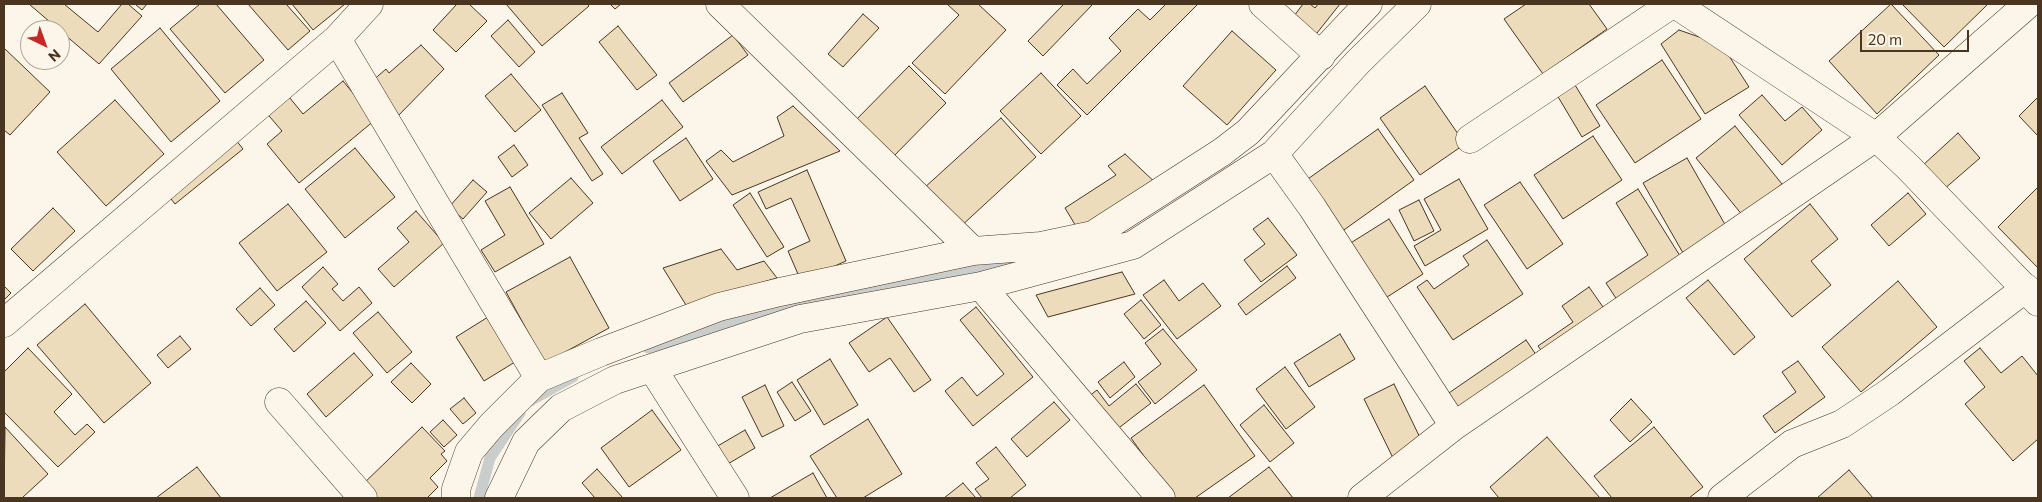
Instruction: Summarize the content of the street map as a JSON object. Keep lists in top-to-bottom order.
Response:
{
  "scale_bar": "20 m",
  "north": "bottom right"
}
